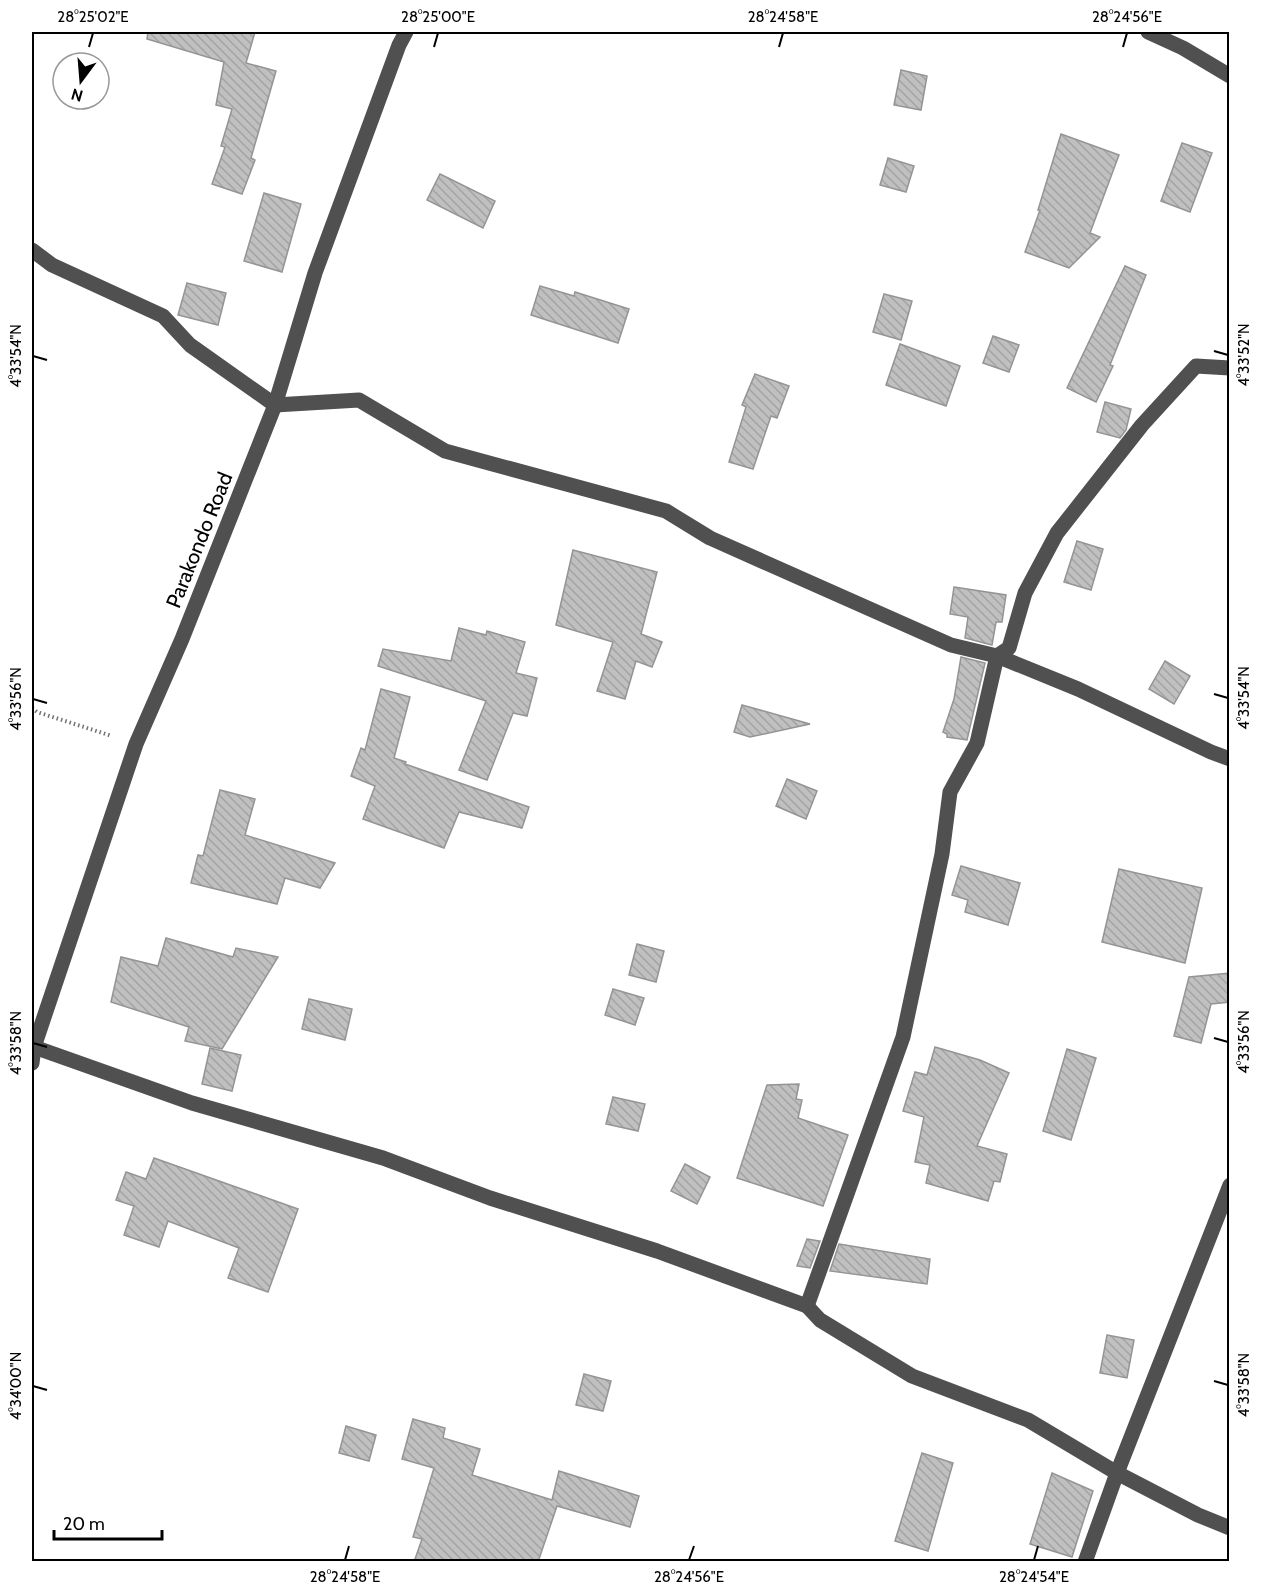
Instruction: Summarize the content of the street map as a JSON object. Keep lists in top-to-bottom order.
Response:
{
  "streets": {
    "street": ["Parakondo Road"]
  },
  "scale_bar": "20 m",
  "north": "bottom",
  "coordinates": [
    "28°25'02\"E",
    "28°25'00\"E",
    "28°24'58\"E",
    "28°24'56\"E",
    "4°33'52\"N",
    "4°33'54\"N",
    "4°33'56\"N",
    "4°33'58\"N",
    "4°34'00\"N",
    "28°24'54\"E"
  ]
}
